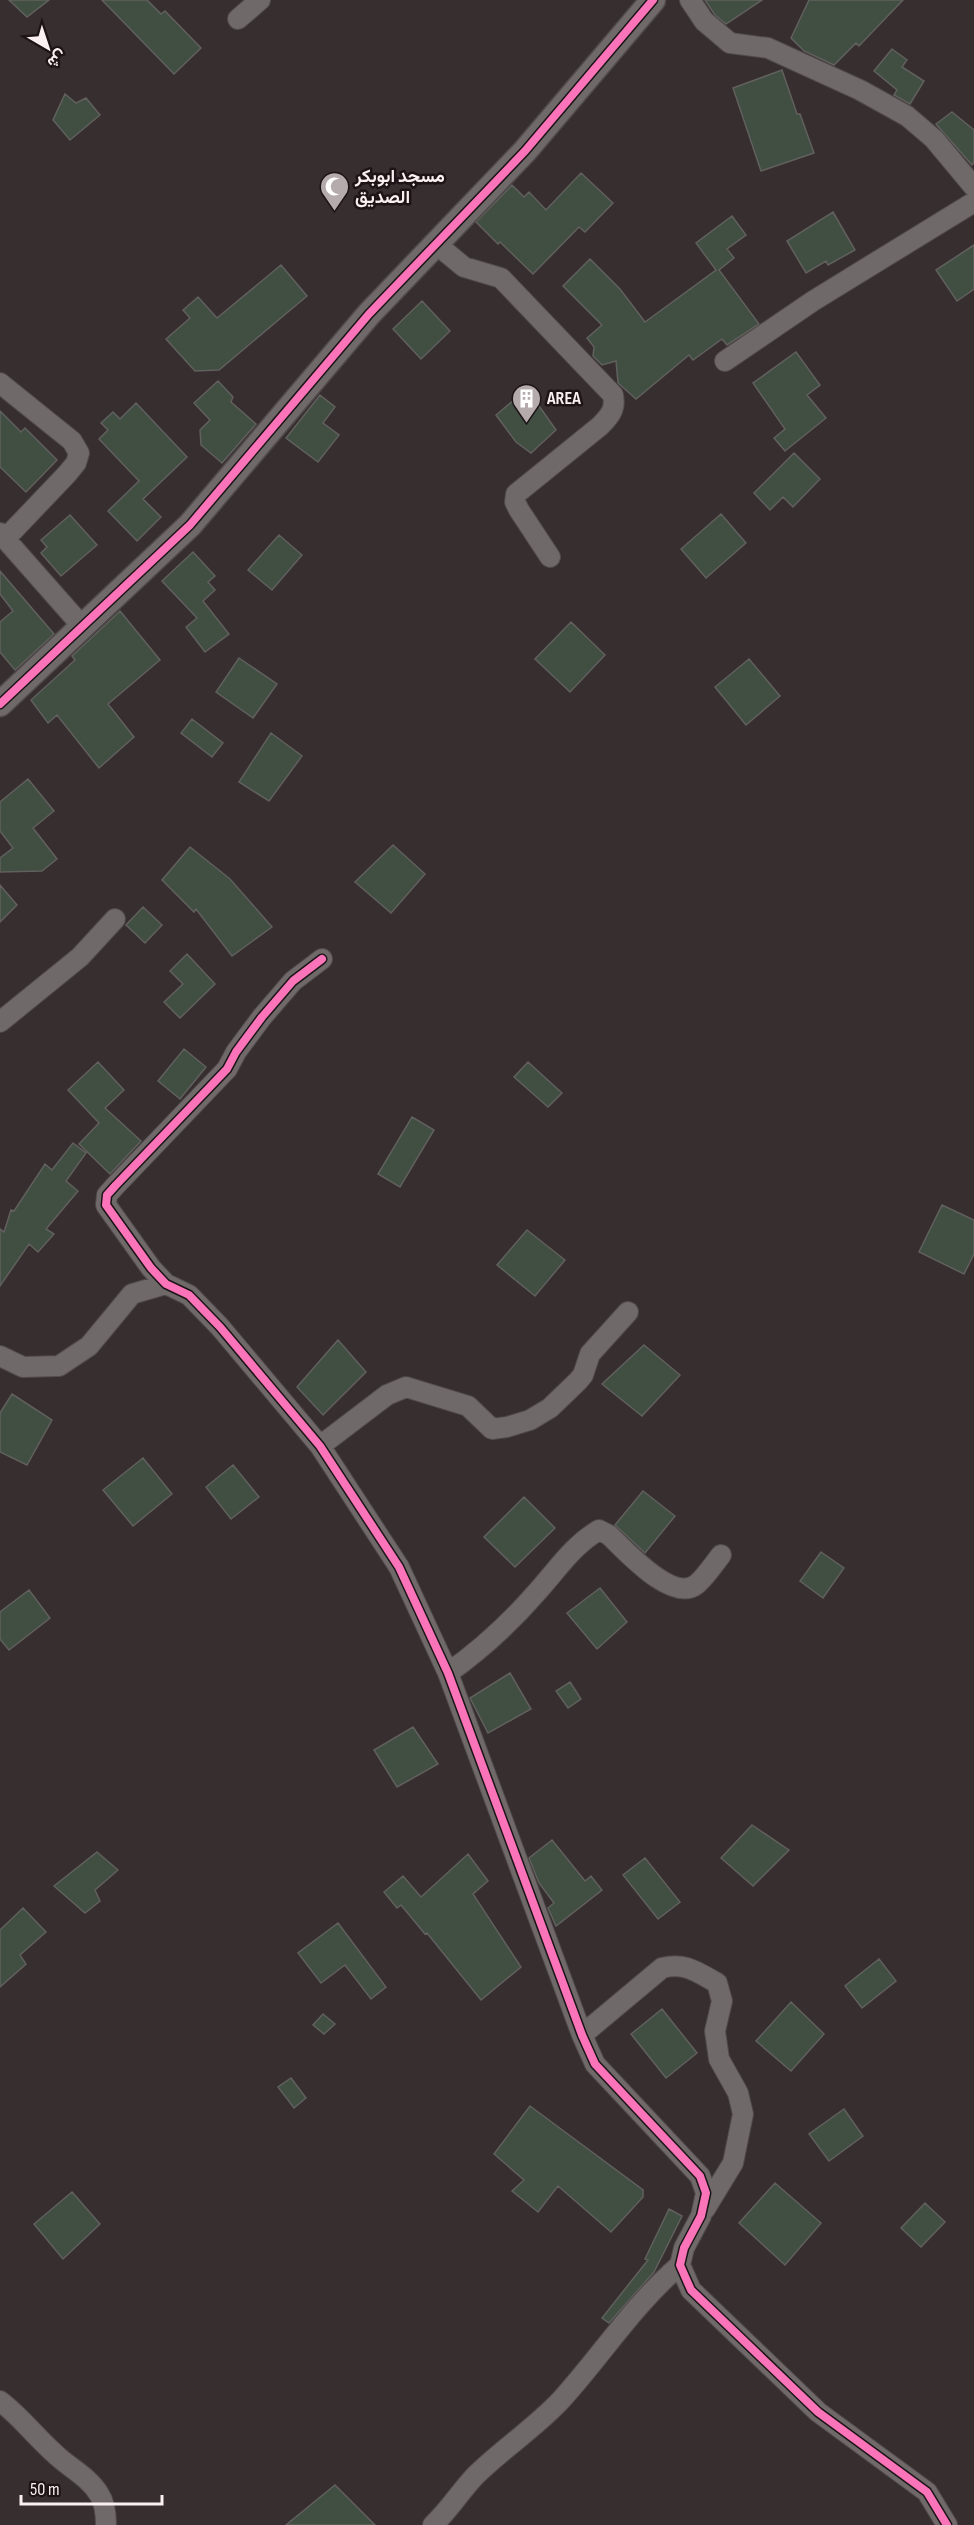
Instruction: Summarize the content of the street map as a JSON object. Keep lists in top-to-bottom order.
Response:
{
  "places": {
    "mosque": ["مسجد ابوبكر الصديق"],
    "building": ["AREA"]
  },
  "scale_bar": "50 m",
  "north": "bottom right"
}
